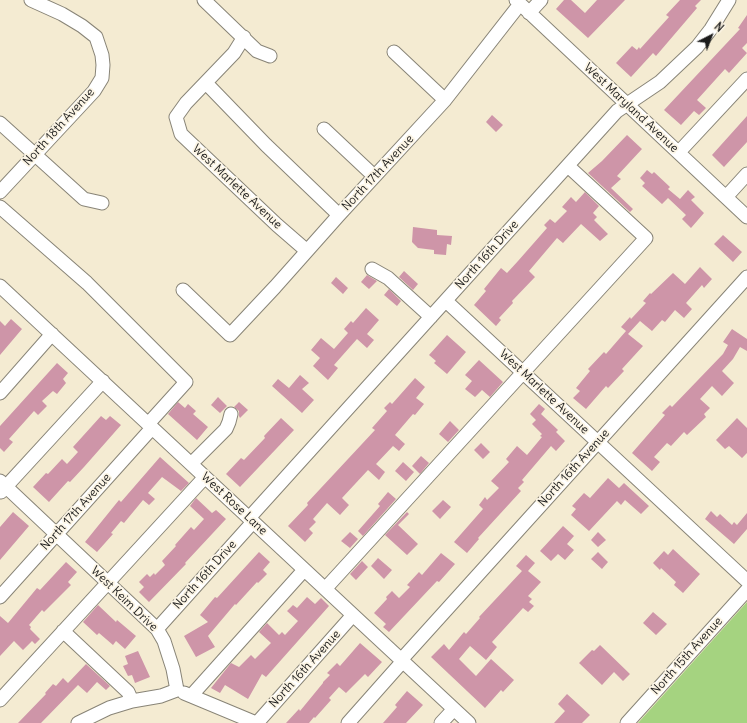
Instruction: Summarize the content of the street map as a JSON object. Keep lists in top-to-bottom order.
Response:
{
  "streets": {
    "street": [
      "West Maryland Avenue",
      "North 18th Avenue",
      "North 17th Avenue",
      "West Marlette Avenue",
      "North 16th Drive",
      "North 16th Avenue",
      "West Rose Lane",
      "West Keim Drive",
      "North 15th Avenue"
    ]
  },
  "crossings": [
    ["West Maryland Avenue", "North 17th Avenue"],
    ["West Maryland Avenue", "North 16th Drive"],
    ["North 17th Avenue", "West Marlette Avenue"],
    ["North 17th Avenue", "West Rose Lane"],
    ["North 17th Avenue", "West Keim Drive"],
    ["West Marlette Avenue", "North 16th Drive"],
    ["West Marlette Avenue", "North 16th Avenue"],
    ["North 16th Drive", "West Rose Lane"],
    ["North 16th Drive", "West Keim Drive"],
    ["North 16th Avenue", "West Rose Lane"]
  ],
  "north": "top right"
}
